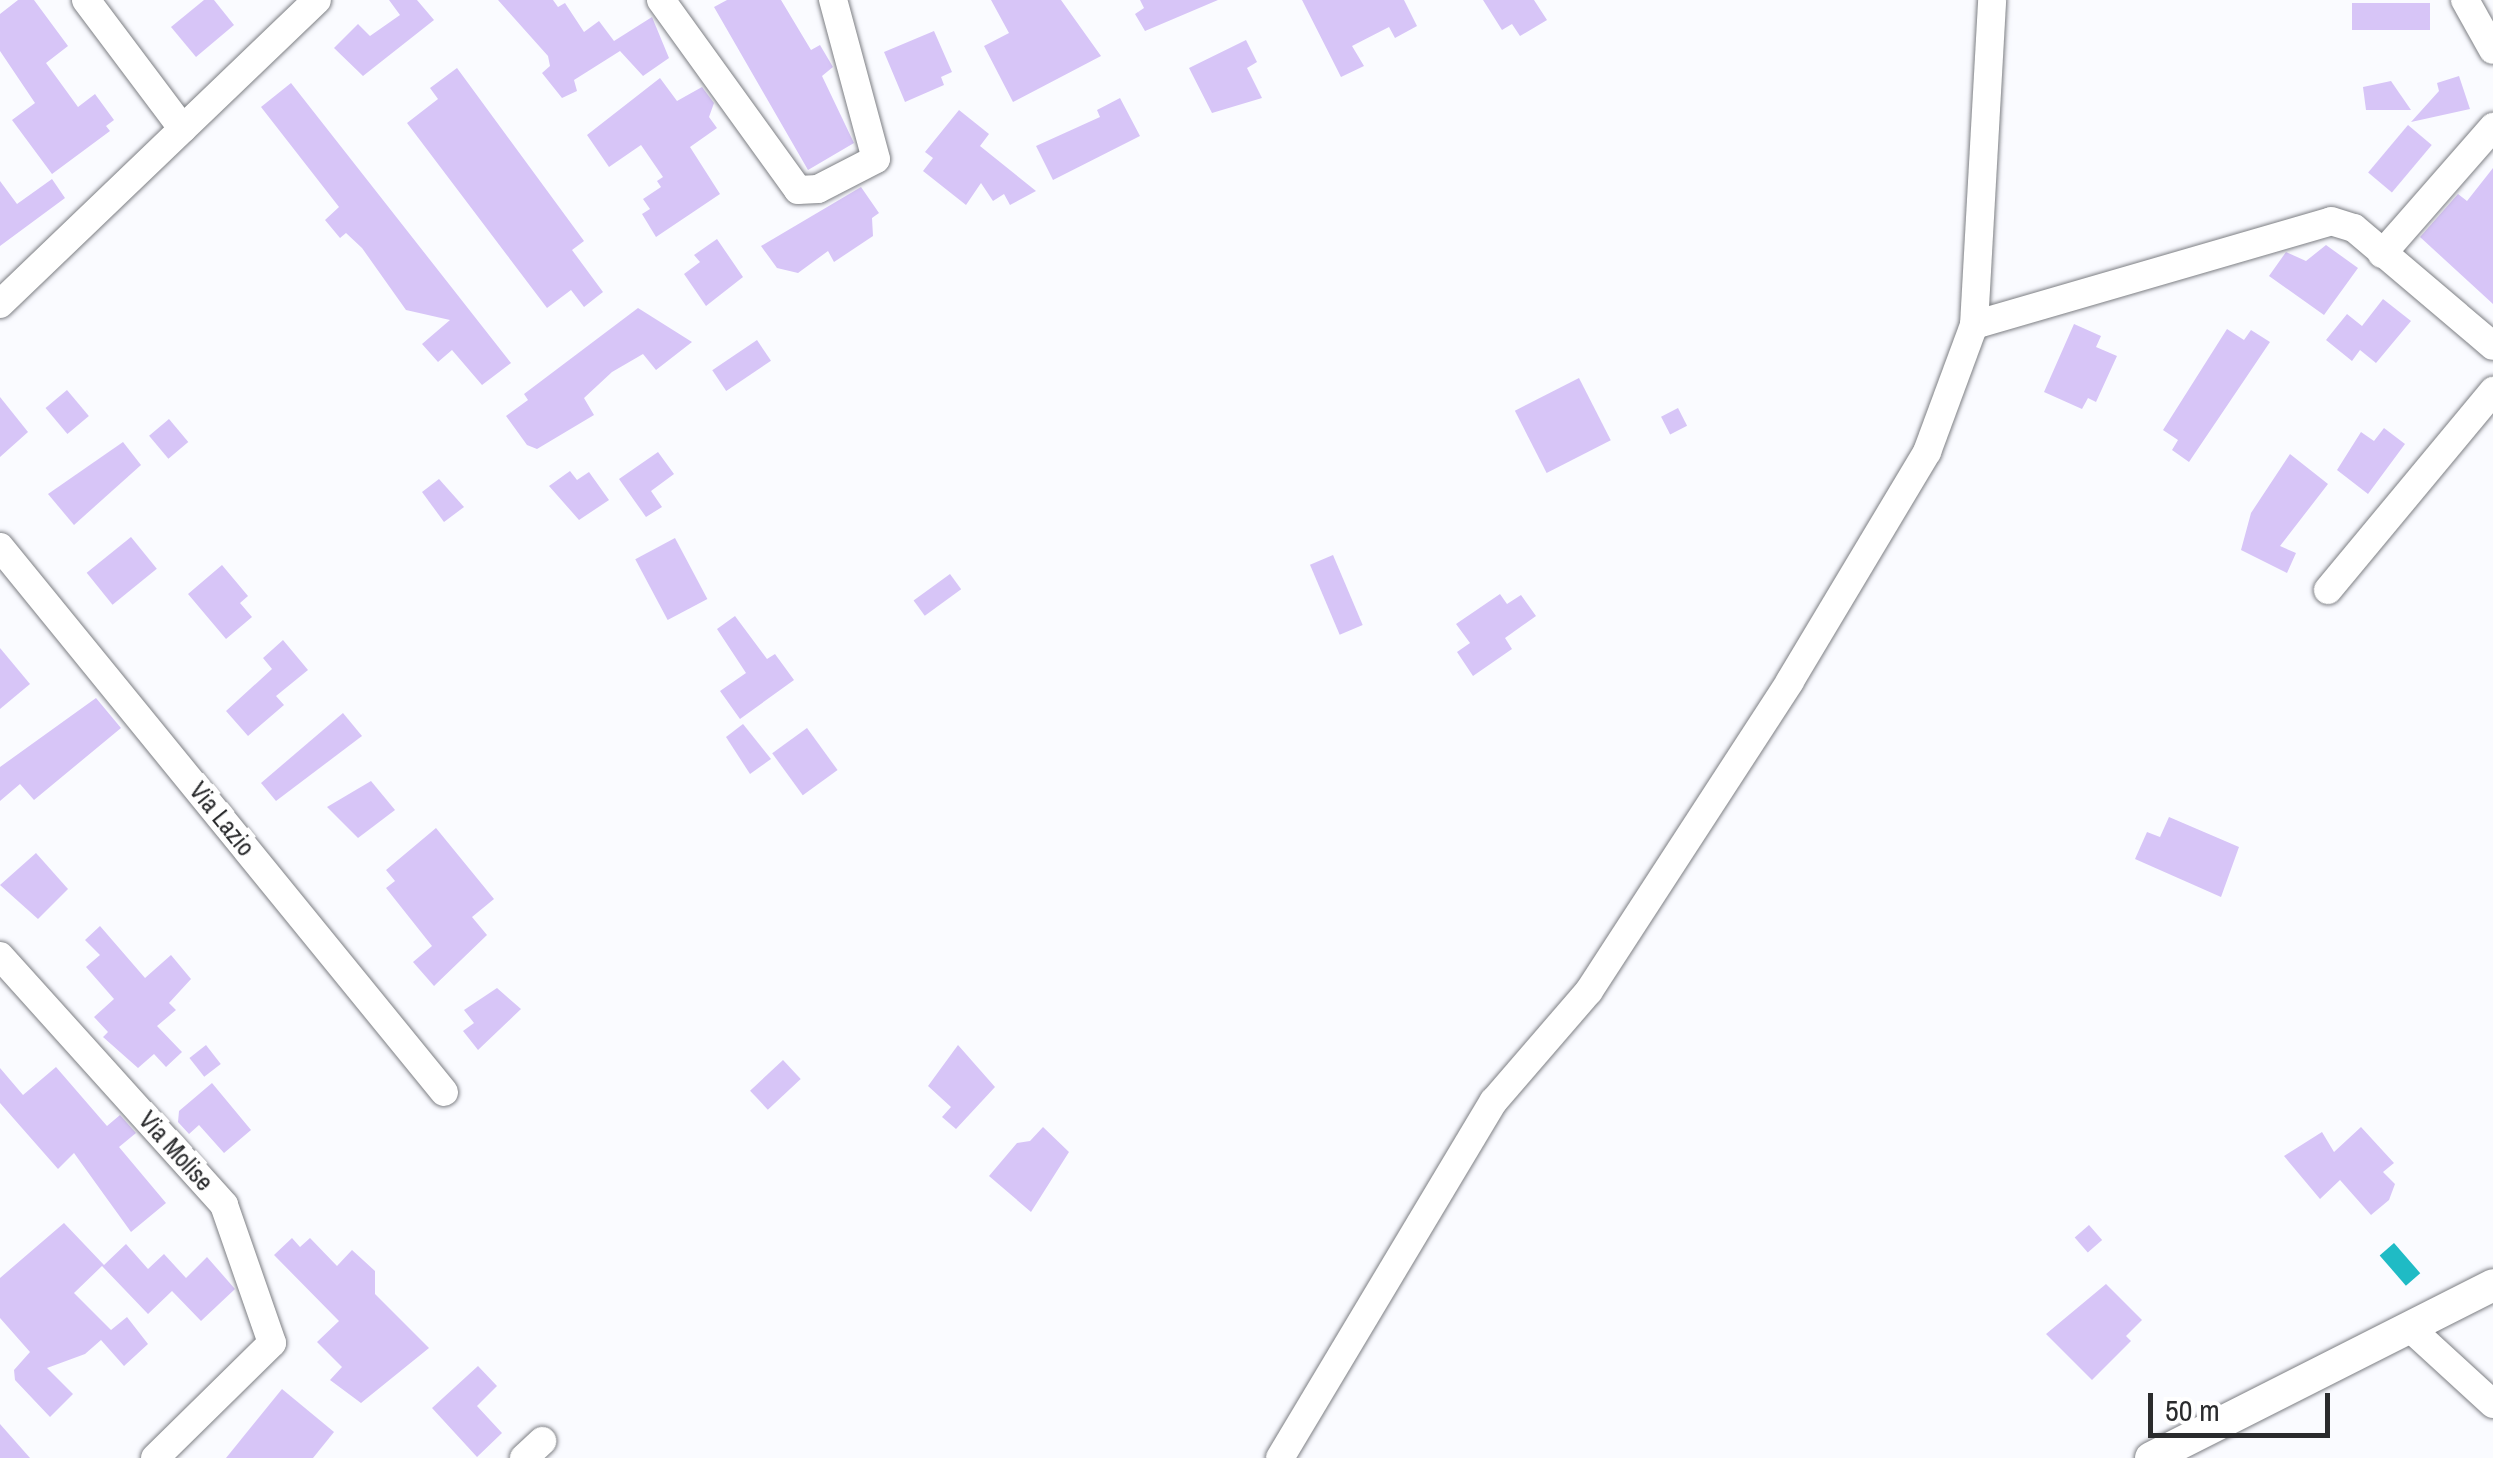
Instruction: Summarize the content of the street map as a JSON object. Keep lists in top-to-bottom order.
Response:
{
  "streets": {
    "street": ["Via Lazio", "Via Molise"]
  },
  "scale_bar": "50 m"
}
